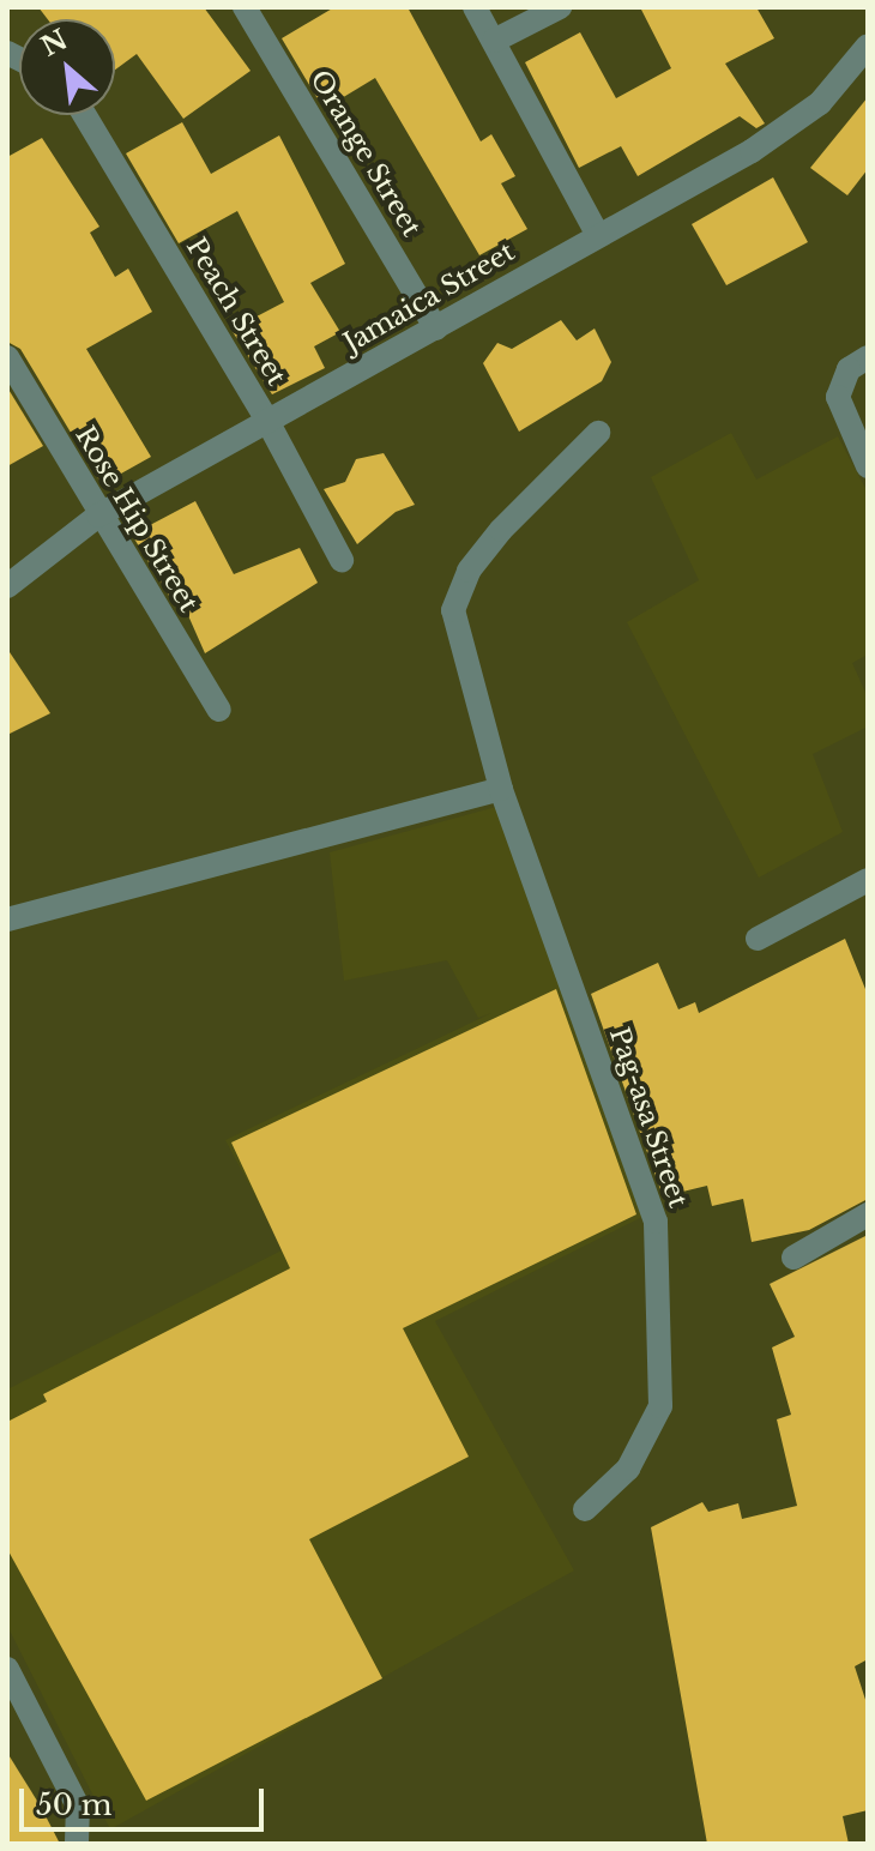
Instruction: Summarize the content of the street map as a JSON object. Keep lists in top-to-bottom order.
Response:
{
  "streets": {
    "street": [
      "Orange Street",
      "Jamaica Street",
      "Peach Street",
      "Rose Hip Street",
      "Pag-asa Street"
    ]
  },
  "crossings": [
    ["Orange Street", "Jamaica Street"],
    ["Jamaica Street", "Peach Street"],
    ["Jamaica Street", "Rose Hip Street"]
  ],
  "scale_bar": "50 m",
  "north": "top left"
}
